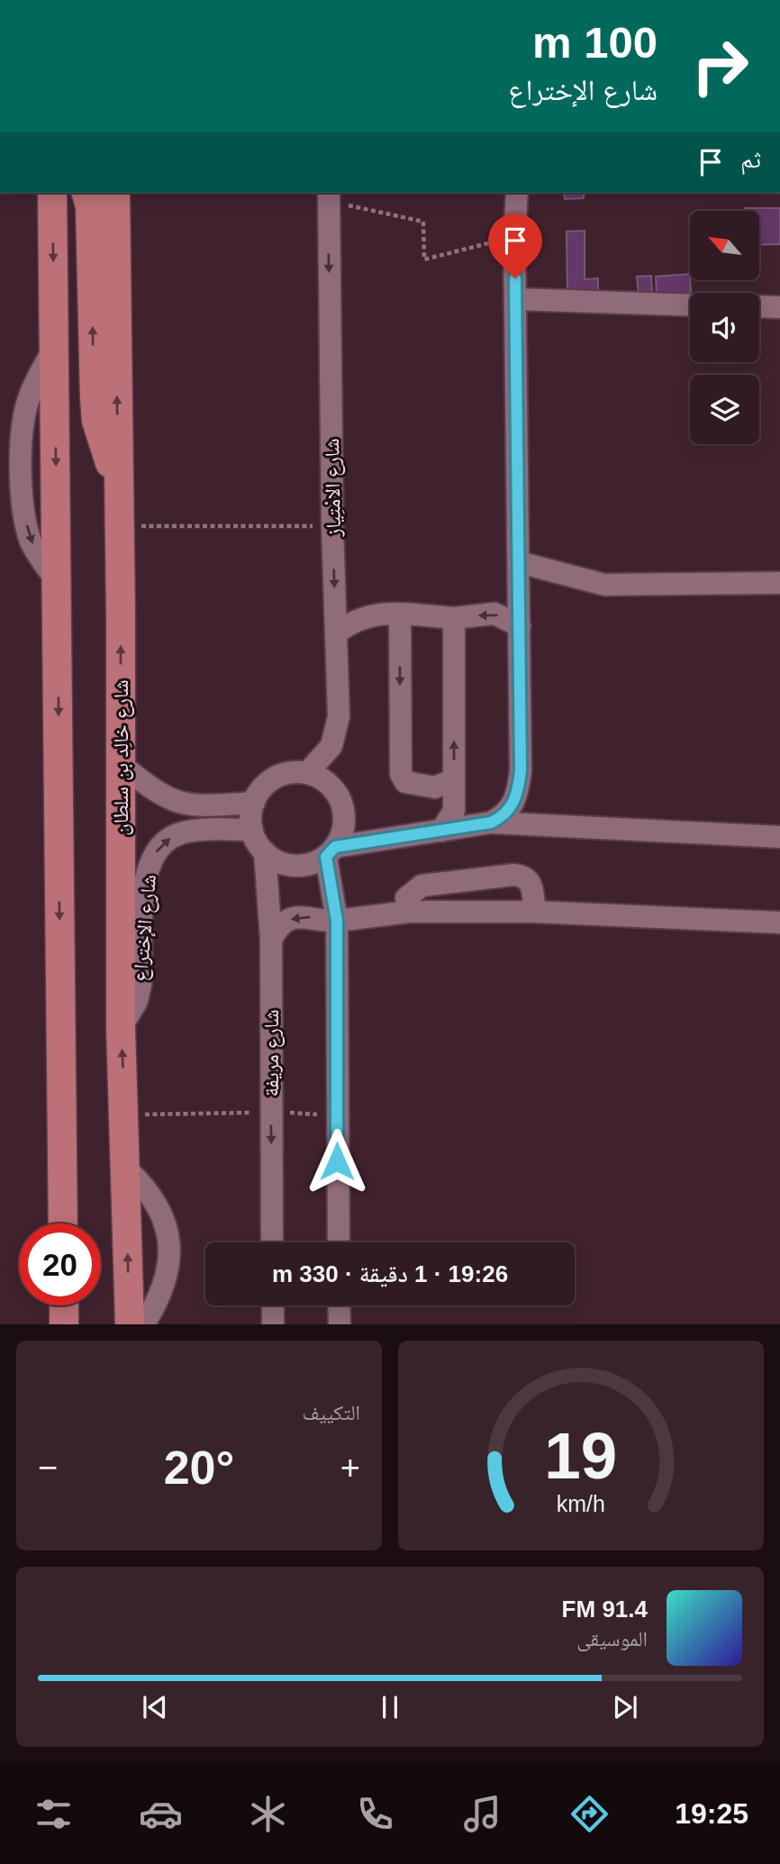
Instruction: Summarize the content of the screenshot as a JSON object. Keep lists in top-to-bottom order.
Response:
{
  "streets": {
    "main road": ["شارع خالِد بن سلطان"],
    "lane": ["شارع الامْتِياز", "شارع الإختراع", "شارع مريفة"]
  },
  "crossings": [
    ["شارع الامْتِياز", "شارع الإختراع"],
    ["شارع الامْتِياز", "شارع مريفة"],
    ["شارع خالِد بن سلطان", "شارع الإختراع"],
    ["شارع الإختراع", "شارع مريفة"]
  ],
  "one_way": ["شارع الإختراع"],
  "north": "top left",
  "page": {
    "turn": ["100 m", "شارع الإختراع"],
    "then": "ثم",
    "limit": "20",
    "trip": "19:26 · 1 دقيقة · 330 m",
    "tile": "التكييف",
    "heat": ["−", "20°", "+"],
    "song": ["91.4 FM", "الموسيقى"],
    "tabs": "19:25",
    "gauge": ["19", "km/h"]
  }
}
